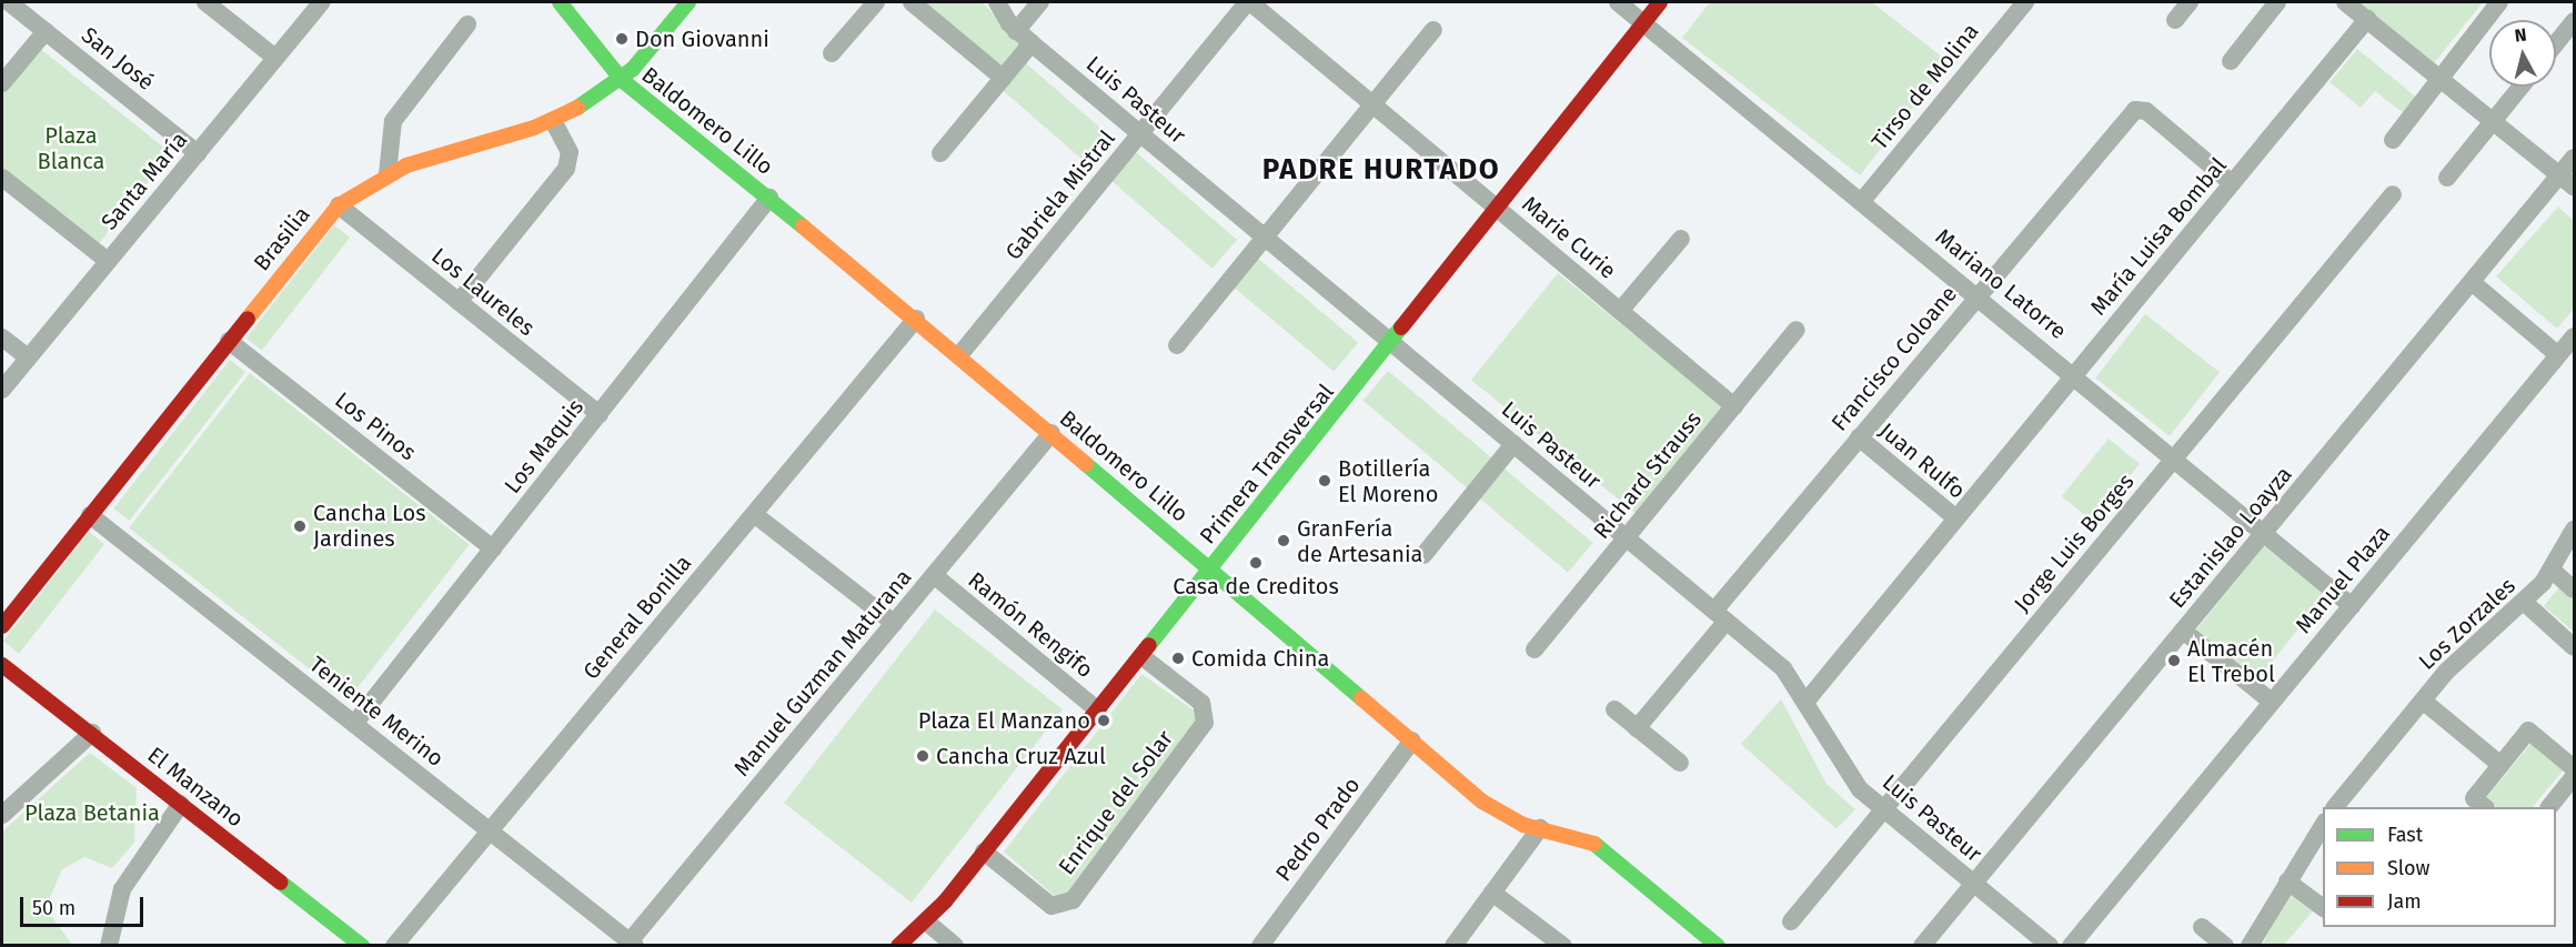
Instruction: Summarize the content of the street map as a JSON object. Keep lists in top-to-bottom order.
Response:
{
  "streets": {
    "street": [
      "San José",
      "Tirso de Molina",
      "Luis Pasteur",
      "Baldomero Lillo",
      "Santa María",
      "Gabriela Mistral",
      "María Luisa Bombal",
      "Marie Curie",
      "Brasilia",
      "Mariano Latorre",
      "Los Laureles",
      "Francisco Coloane",
      "Los Pinos",
      "Los Maquis",
      "Juan Rulfo",
      "Primera Transversal",
      "Richard Strauss",
      "Estanislao Loayza",
      "Jorge Luis Borges",
      "Manuel Plaza",
      "General Bonilla",
      "Los Zorzales",
      "Ramón Rengifo",
      "Manuel Guzman Maturana",
      "Teniente Merino",
      "El Manzano",
      "Enrique del Solar",
      "Pedro Prado"
    ]
  },
  "crossings": [
    ["San José", "Santa María"],
    ["Tirso de Molina", "Mariano Latorre"],
    ["Luis Pasteur", "Gabriela Mistral"],
    ["Luis Pasteur", "María Luisa Bombal"],
    ["Luis Pasteur", "Francisco Coloane"],
    ["Luis Pasteur", "Primera Transversal"],
    ["Luis Pasteur", "Richard Strauss"],
    ["Luis Pasteur", "Estanislao Loayza"],
    ["Luis Pasteur", "Jorge Luis Borges"],
    ["Baldomero Lillo", "Gabriela Mistral"],
    ["Baldomero Lillo", "Brasilia"],
    ["Baldomero Lillo", "Los Maquis"],
    ["Baldomero Lillo", "Primera Transversal"],
    ["Baldomero Lillo", "General Bonilla"],
    ["Baldomero Lillo", "Manuel Guzman Maturana"],
    ["Baldomero Lillo", "Pedro Prado"],
    ["Gabriela Mistral", "Marie Curie"],
    ["María Luisa Bombal", "Mariano Latorre"],
    ["María Luisa Bombal", "Francisco Coloane"],
    ["María Luisa Bombal", "Juan Rulfo"],
    ["Marie Curie", "Primera Transversal"],
    ["Marie Curie", "Richard Strauss"],
    ["Brasilia", "Los Laureles"],
    ["Brasilia", "Los Pinos"],
    ["Brasilia", "Teniente Merino"],
    ["Mariano Latorre", "Francisco Coloane"],
    ["Mariano Latorre", "Primera Transversal"],
    ["Mariano Latorre", "Estanislao Loayza"],
    ["Mariano Latorre", "Jorge Luis Borges"],
    ["Mariano Latorre", "Manuel Plaza"],
    ["Los Laureles", "Los Maquis"],
    ["Francisco Coloane", "Juan Rulfo"],
    ["Los Pinos", "Los Maquis"],
    ["Los Maquis", "Teniente Merino"],
    ["Primera Transversal", "Ramón Rengifo"],
    ["Primera Transversal", "Enrique del Solar"],
    ["General Bonilla", "Teniente Merino"],
    ["Ramón Rengifo", "Manuel Guzman Maturana"],
    ["Manuel Guzman Maturana", "Teniente Merino"]
  ],
  "districts": ["PADRE HURTADO"],
  "parks": ["Plaza Blanca", "Plaza Betania"],
  "places": [
    "Don Giovanni",
    "Botillería El Moreno",
    "Cancha Los Jardines",
    "GranFería de Artesania",
    "Casa de Creditos",
    "Comida China",
    "Almacén El Trebol",
    "Plaza El Manzano",
    "Cancha Cruz Azul"
  ],
  "legend": ["Fast", "Slow", "Jam"],
  "scale_bar": "50 m",
  "north": "top"
}
